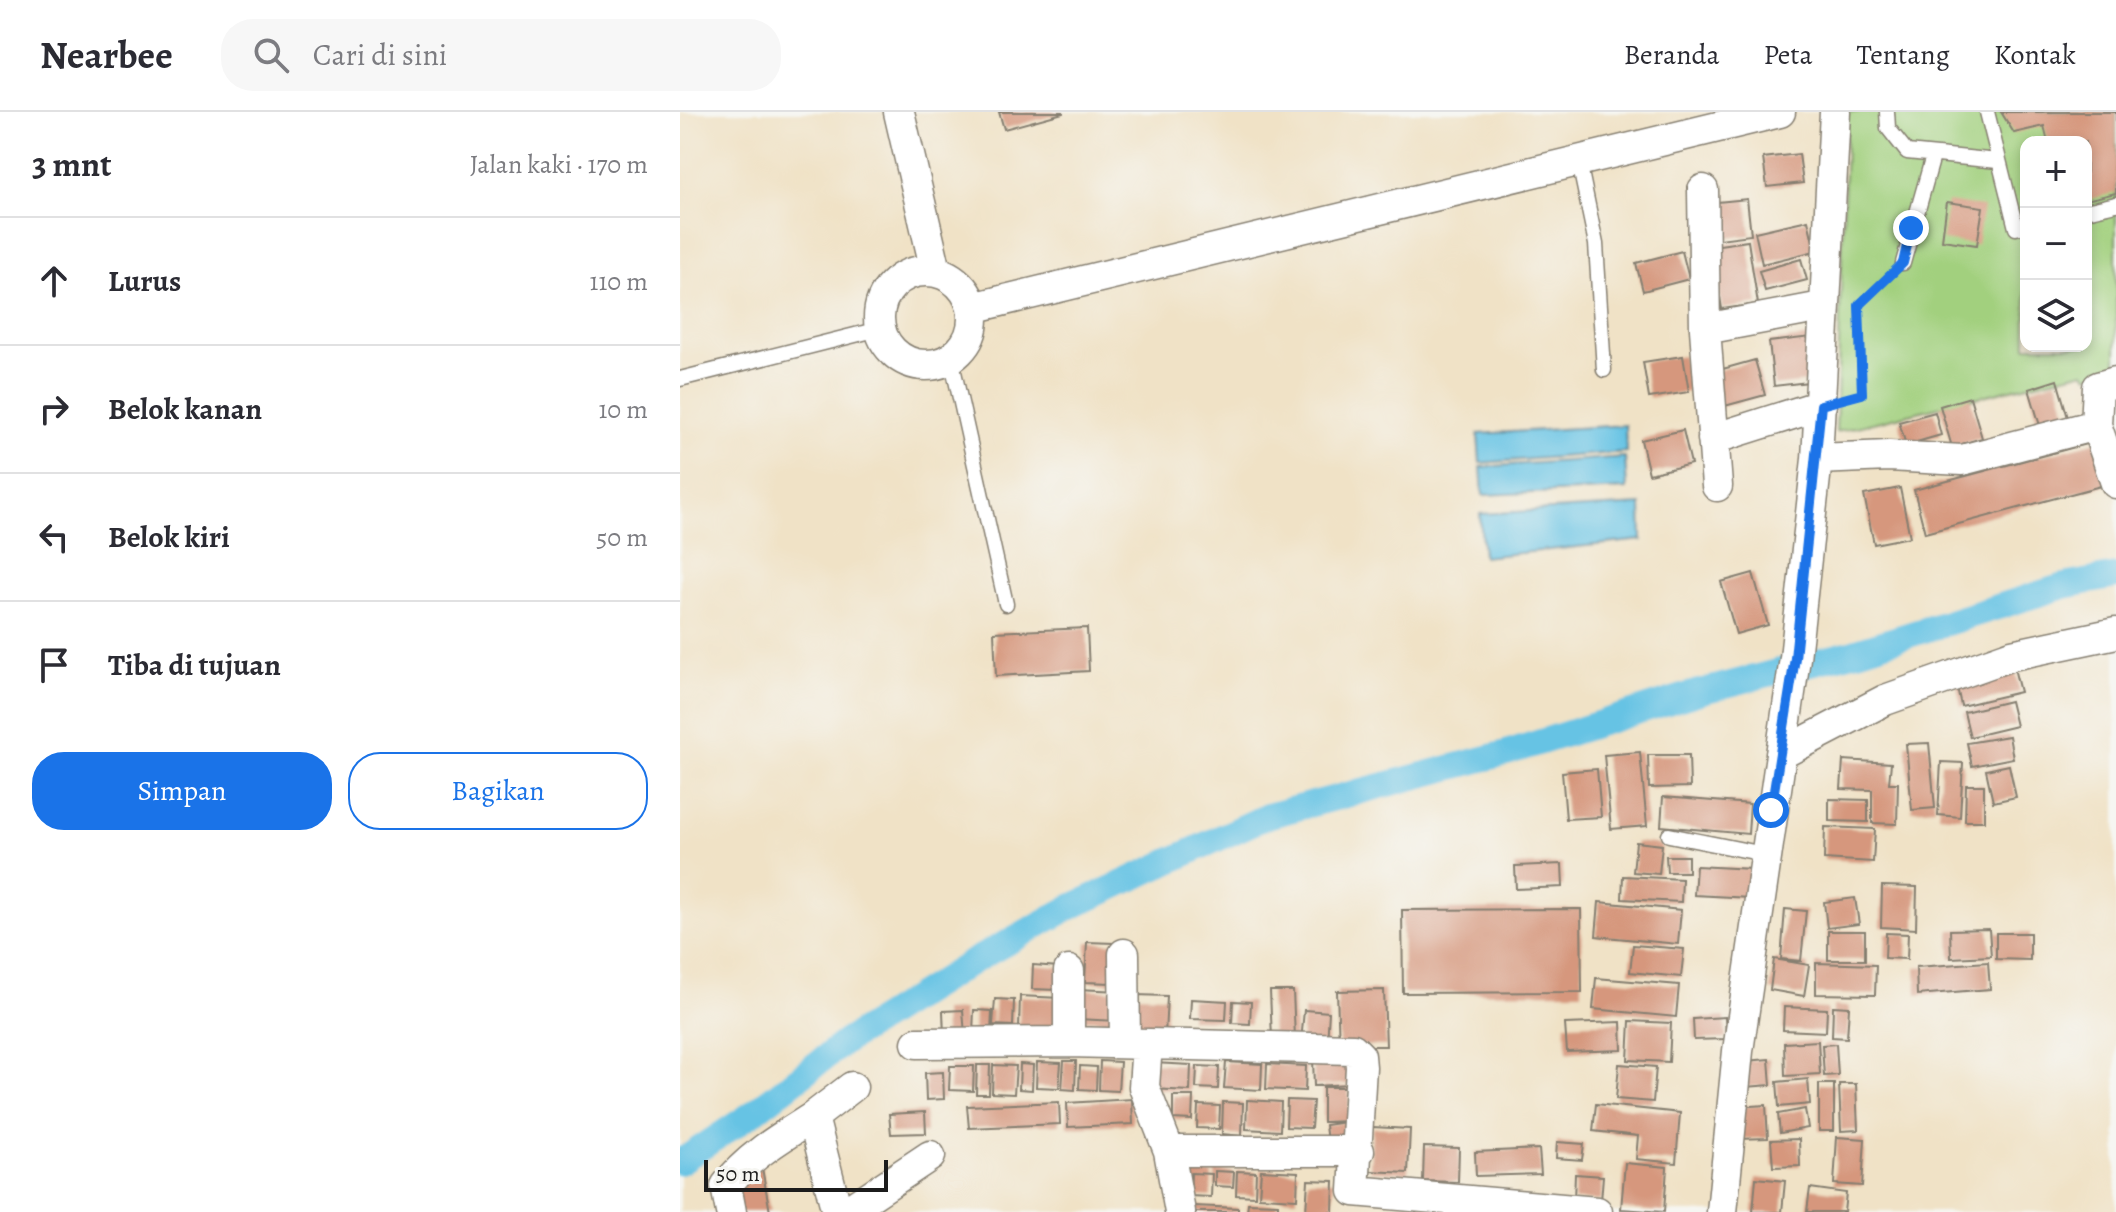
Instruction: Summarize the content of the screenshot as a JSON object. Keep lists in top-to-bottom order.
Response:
{
  "scale_bar": "50 m",
  "page": {
    "header": "Nearbee",
    "search": "Cari di sini",
    "nav": [
      "Beranda",
      "Peta",
      "Tentang",
      "Kontak"
    ],
    "heading": ["3 mnt", "Jalan kaki · 170 m"],
    "map_buttons": ["+", "−"],
    "list": [
      ["Lurus", "110 m"],
      ["Belok kanan", "10 m"],
      ["Belok kiri", "50 m"],
      "Tiba di tujuan"
    ],
    "buttons": ["Simpan", "Bagikan"],
    "scale": "50 m"
  }
}
